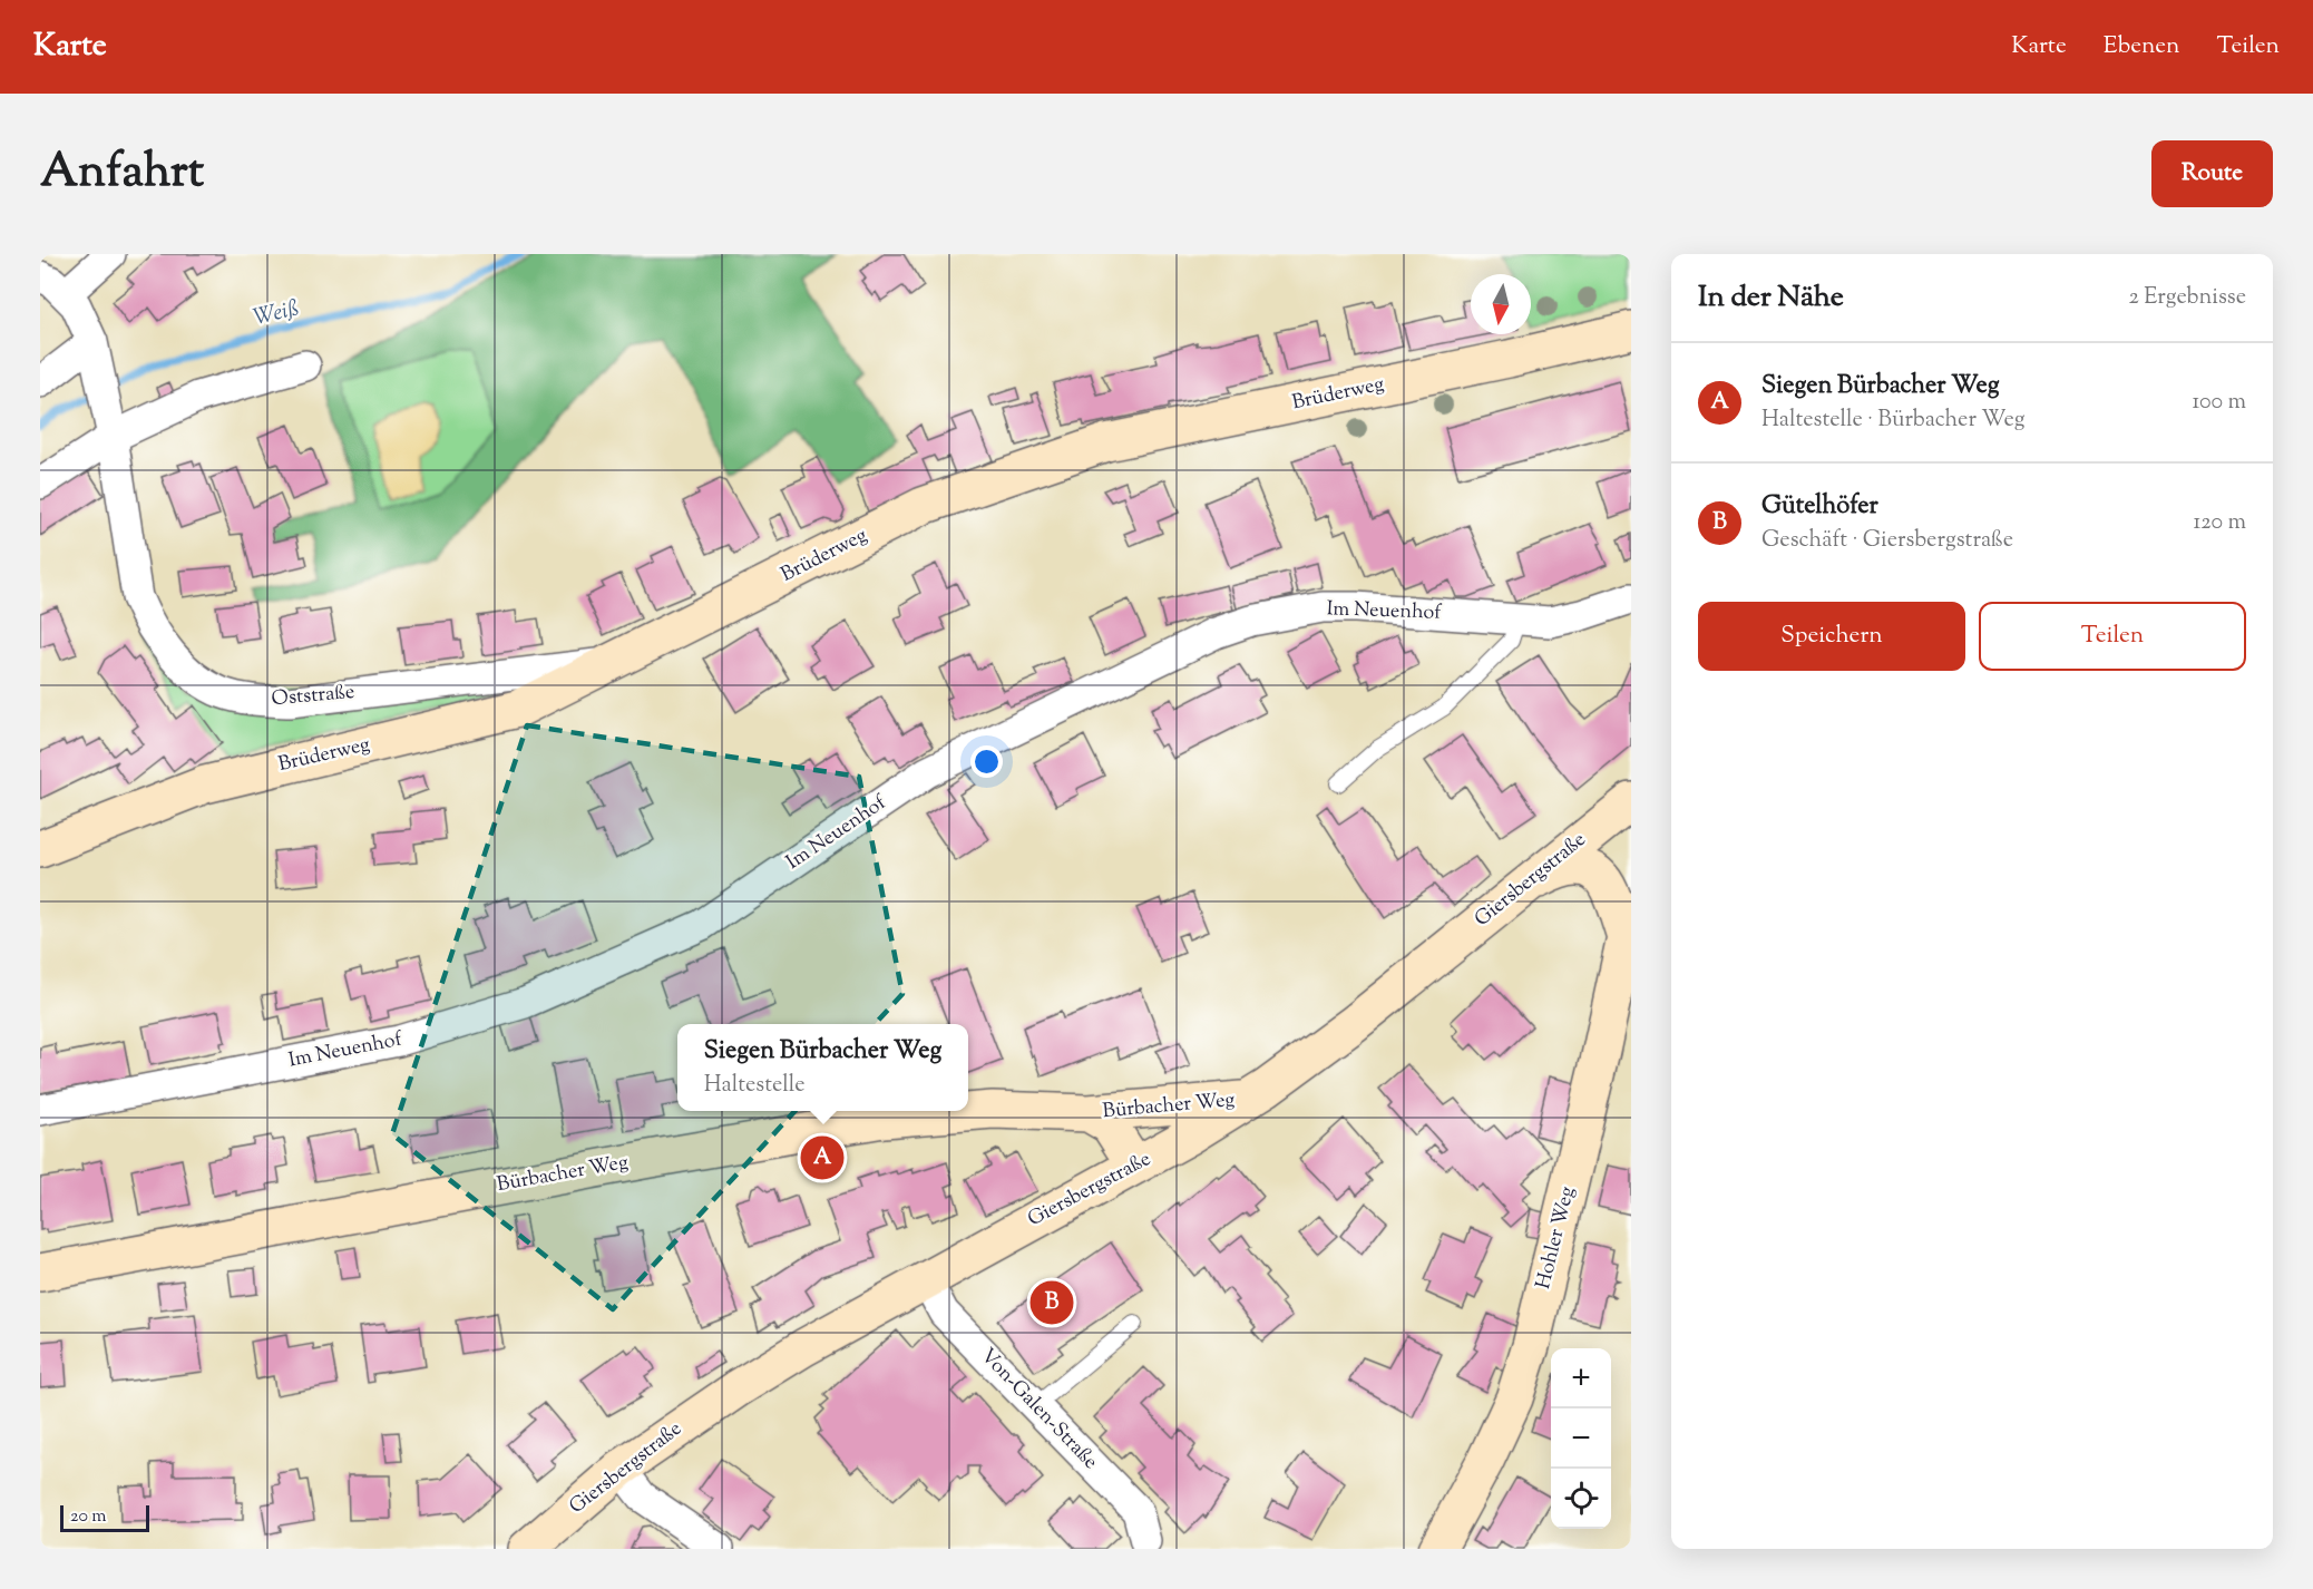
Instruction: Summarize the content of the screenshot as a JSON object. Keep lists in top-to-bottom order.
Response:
{
  "streets": {
    "street": [
      "Brüderweg",
      "Im Neuenhof",
      "Oststraße",
      "Giersbergstraße",
      "Bürbacher Weg",
      "Hohler Weg",
      "Von-Galen-Straße"
    ]
  },
  "crossings": [
    ["Brüderweg", "Oststraße"],
    ["Giersbergstraße", "Bürbacher Weg"],
    ["Giersbergstraße", "Von-Galen-Straße"]
  ],
  "water": ["Weiß"],
  "scale_bar": "20 m",
  "north": "bottom",
  "page": {
    "header": "Karte",
    "nav": ["Karte", "Ebenen", "Teilen"],
    "title": "Anfahrt",
    "buttons": [
      "Route",
      ["Speichern", "Teilen"]
    ],
    "heading": ["In der Nähe", "2 Ergebnisse"],
    "list": [
      {
        "mark": "A",
        "name": "Siegen Bürbacher Weg",
        "note": "Haltestelle · Bürbacher Weg",
        "value": "100 m"
      },
      {
        "mark": "B",
        "name": "Gütelhöfer",
        "note": "Geschäft · Giersbergstraße",
        "value": "120 m"
      }
    ],
    "popup": ["Siegen Bürbacher Weg", "Haltestelle"],
    "pins": ["A", "B"],
    "map_buttons": ["+", "−"],
    "scale": "20 m"
  }
}
